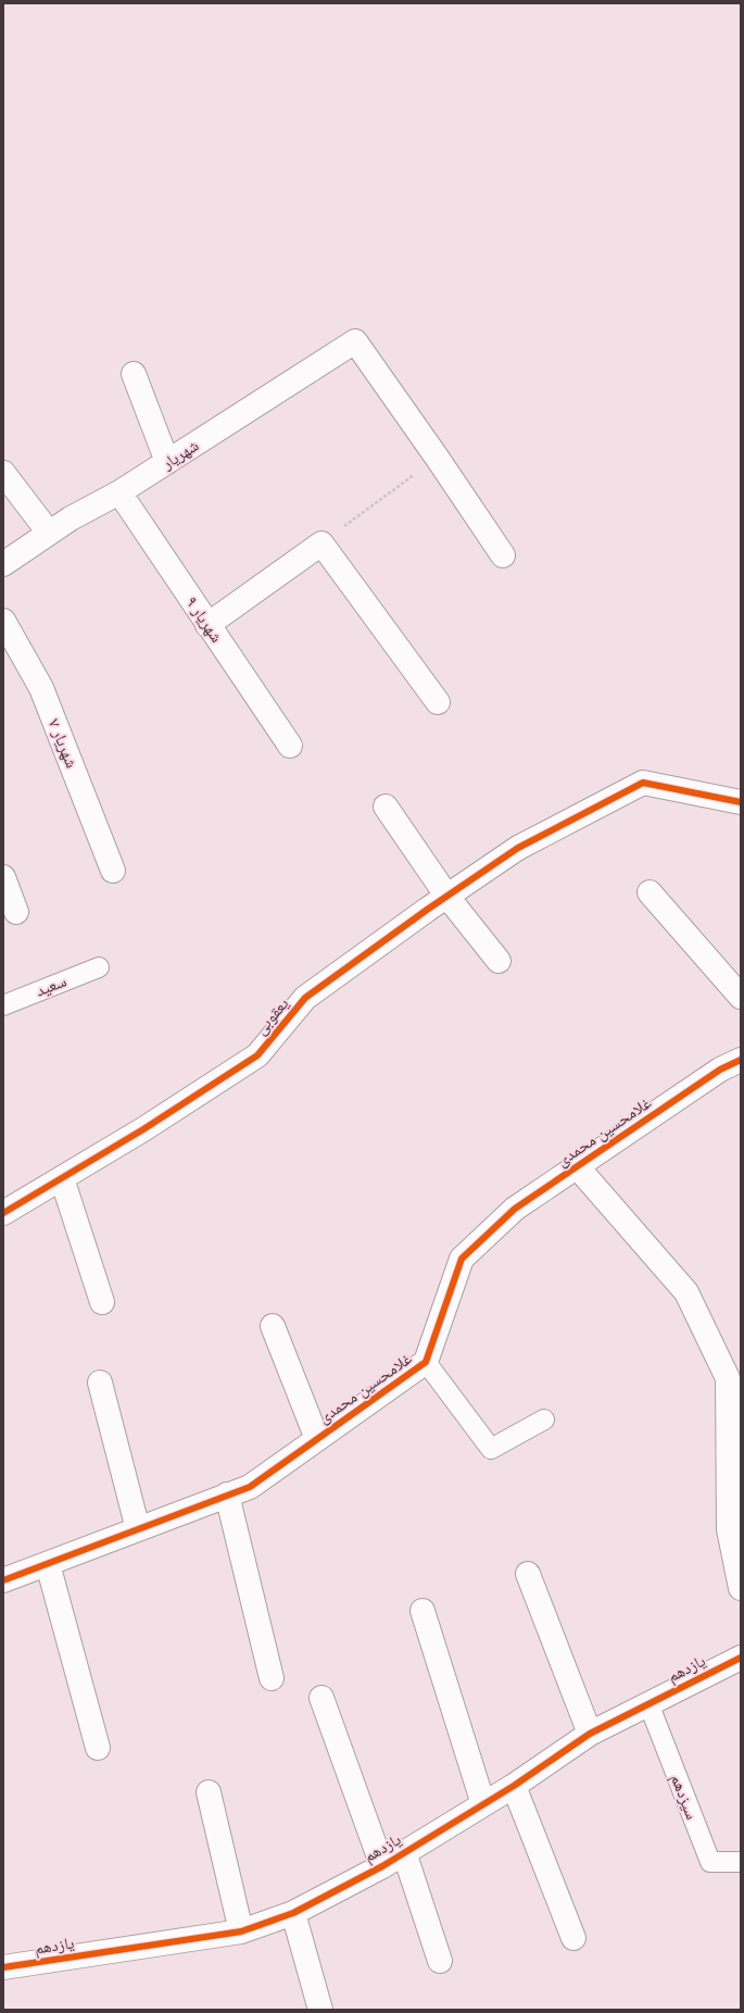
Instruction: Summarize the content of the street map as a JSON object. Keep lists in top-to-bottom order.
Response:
{
  "streets": {
    "street": [
      "شهریار",
      "شهریار ۹",
      "شهریار ۷",
      "یعقوبی",
      "غلامحسین محمدی",
      "یازدهم"
    ],
    "lane": ["سعید", "سیزدهم"]
  },
  "crossings": [
    ["شهریار", "شهریار ۹"],
    ["یازدهم", "سیزدهم"]
  ]
}
